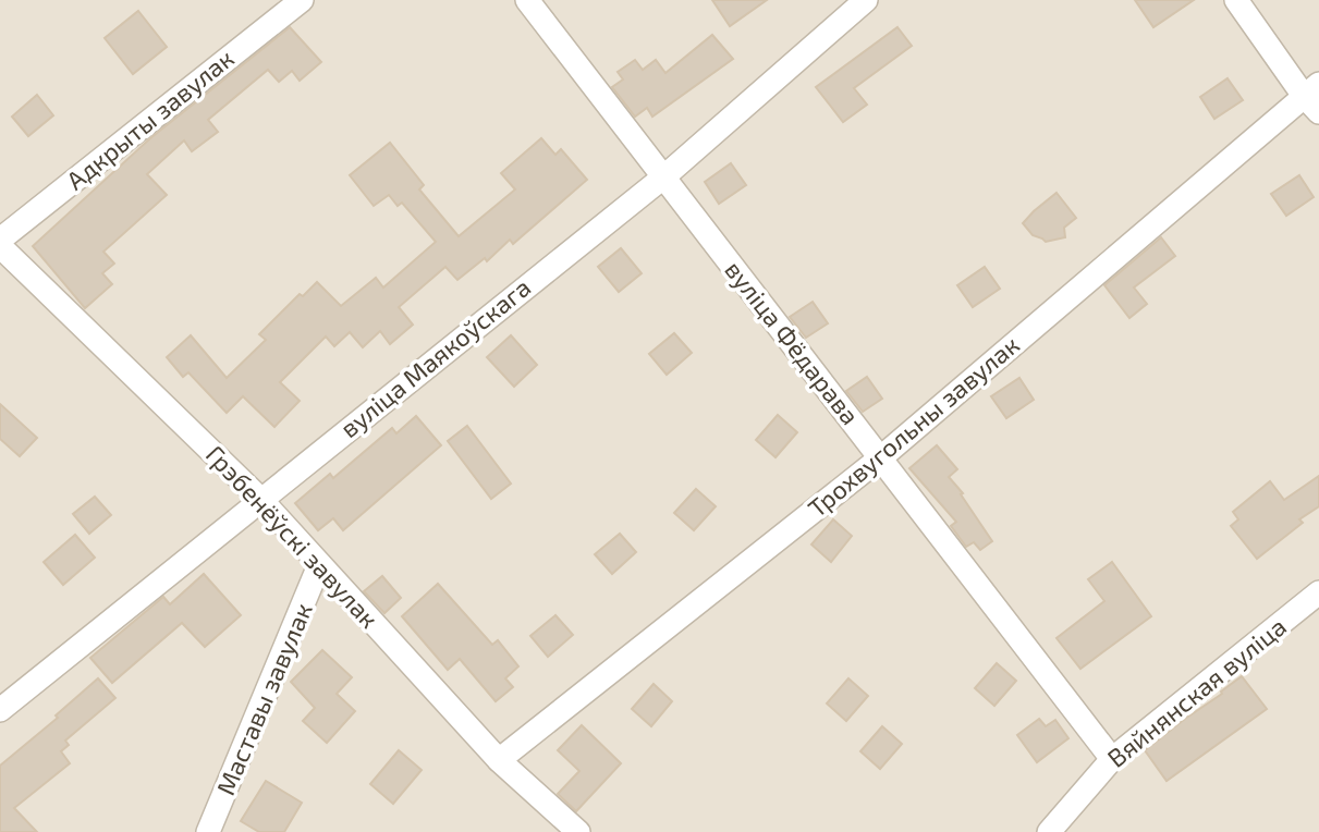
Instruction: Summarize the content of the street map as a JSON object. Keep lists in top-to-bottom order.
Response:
{
  "streets": {
    "street": [
      "Адкрыты завулак",
      "вуліца Фёдарава",
      "вуліца Маякоўскага",
      "Трохвугольны завулак",
      "Грэбенёўскі завулак",
      "Вяйнянская вуліца",
      "Маставы завулак"
    ]
  },
  "crossings": [
    ["вуліца Фёдарава", "вуліца Маякоўскага"],
    ["вуліца Фёдарава", "Трохвугольны завулак"],
    ["вуліца Фёдарава", "Вяйнянская вуліца"],
    ["вуліца Маякоўскага", "Грэбенёўскі завулак"],
    ["Трохвугольны завулак", "Грэбенёўскі завулак"],
    ["Грэбенёўскі завулак", "Маставы завулак"]
  ]
}
